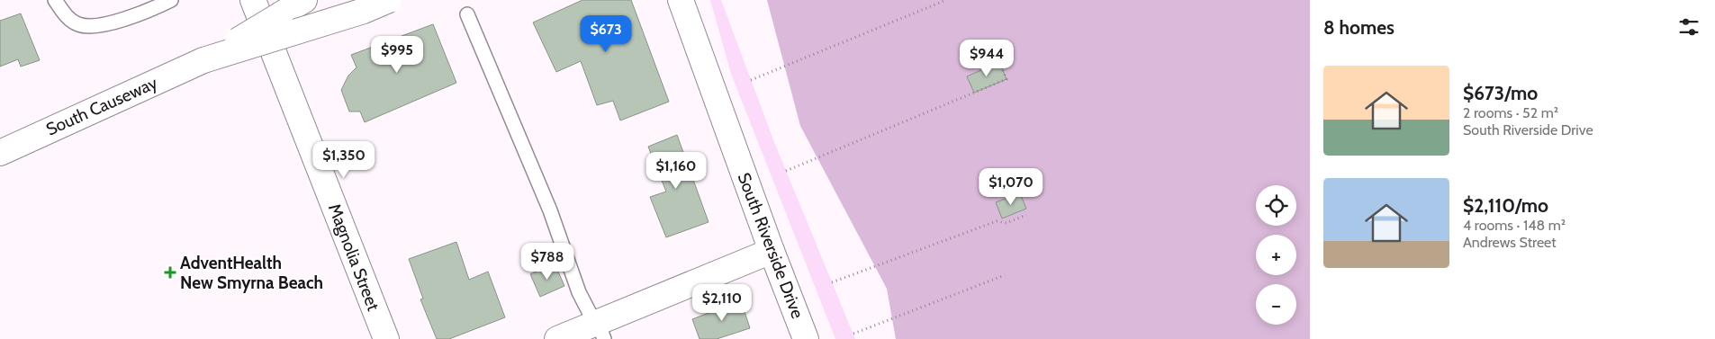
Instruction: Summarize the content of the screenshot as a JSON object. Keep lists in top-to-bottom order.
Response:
{
  "streets": {
    "street": ["South Causeway", "South Riverside Drive", "Magnolia Street"]
  },
  "places": {
    "health": ["AdventHealth New Smyrna Beach"]
  },
  "page": {
    "heading": "8 homes",
    "price": [
      "$673",
      "$995",
      "$944",
      "$1,350",
      "$1,160",
      "$1,070",
      "$788",
      "$2,110"
    ],
    "list": [
      {
        "name": "$673/mo",
        "note": "2 rooms · 52 m² · South Riverside Drive"
      },
      {
        "name": "$2,110/mo",
        "note": "4 rooms · 148 m² · Andrews Street"
      }
    ],
    "map_buttons": ["+", "−"]
  }
}
